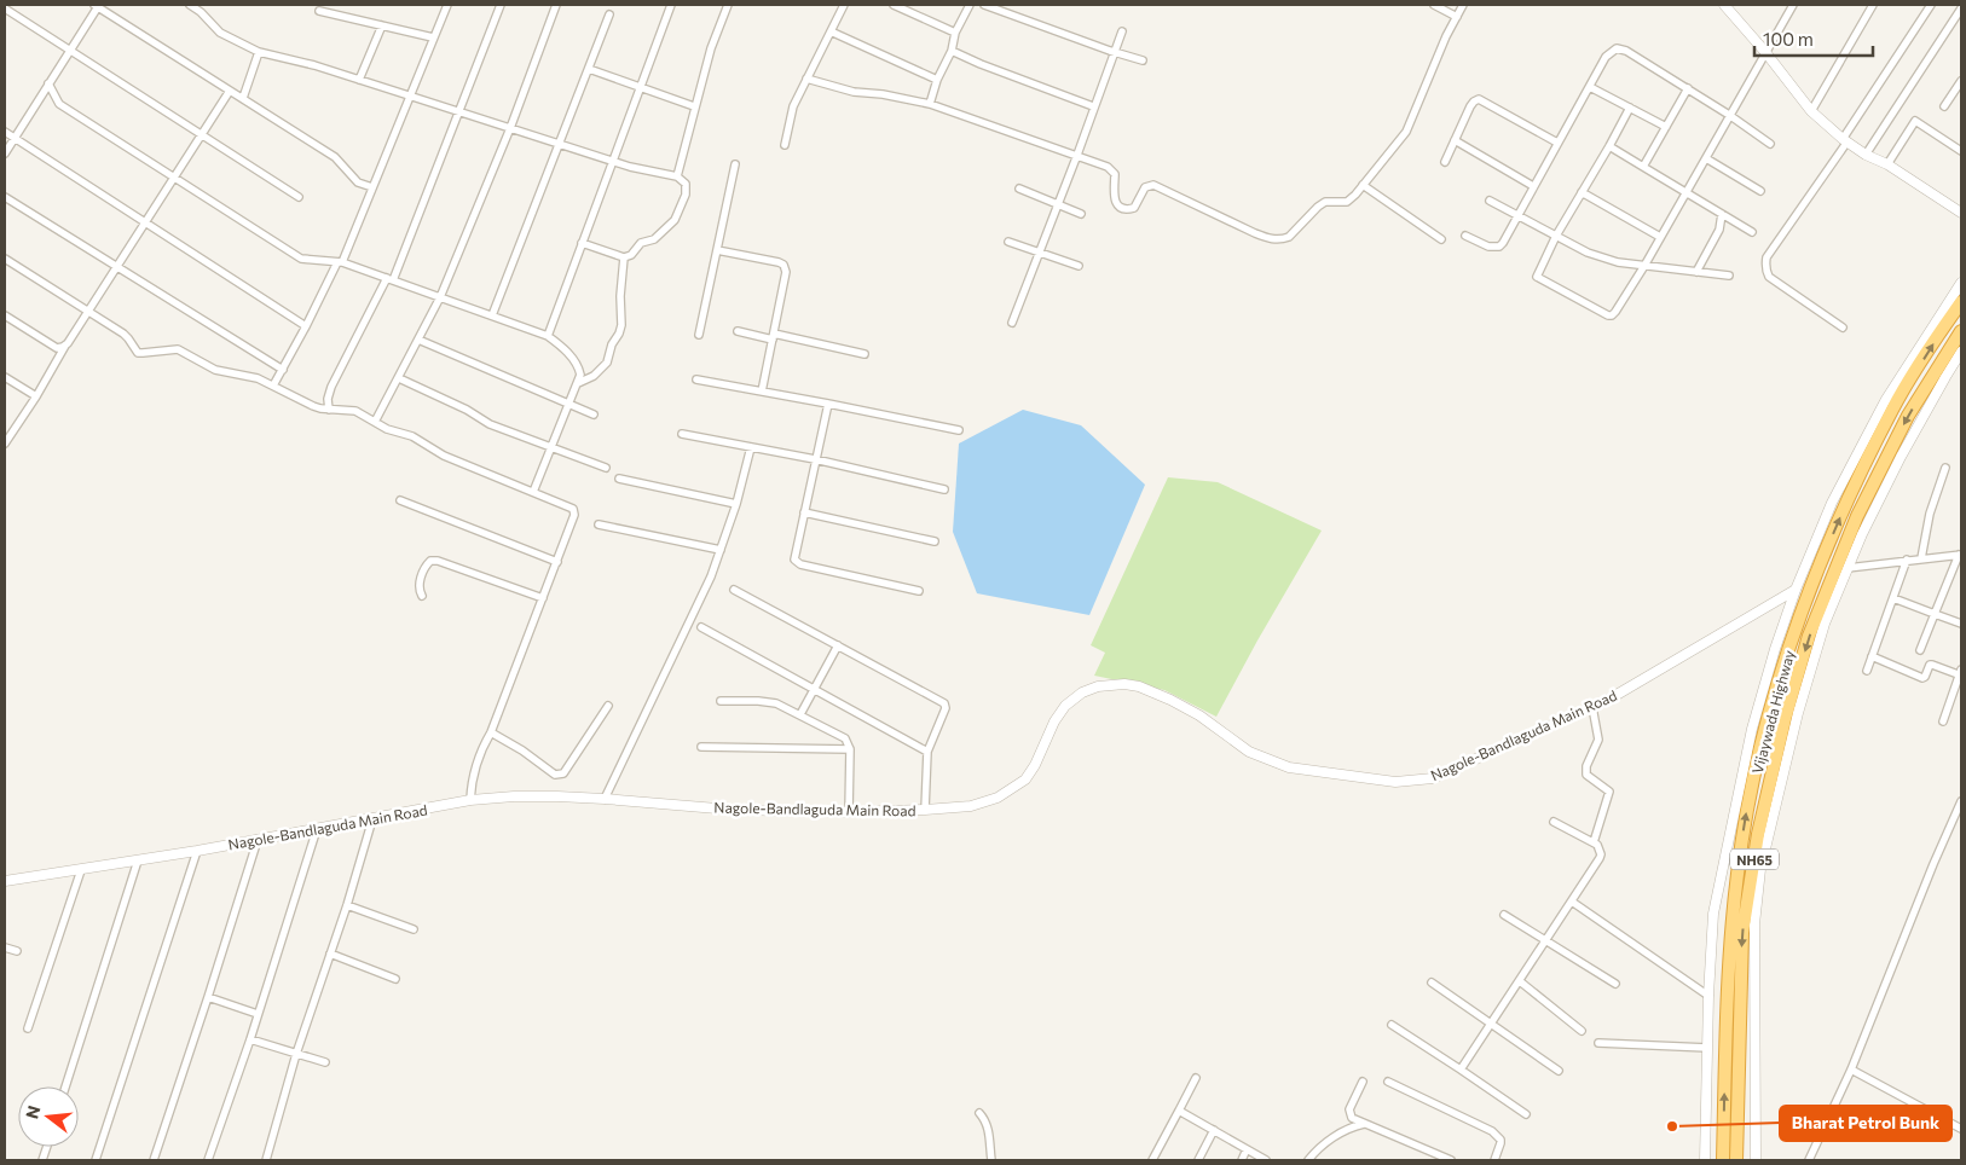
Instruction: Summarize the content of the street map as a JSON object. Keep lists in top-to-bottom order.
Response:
{
  "streets": {
    "highway": ["Vijaywada Highway", "NH65"],
    "street": ["Nagole-Bandlaguda Main Road"]
  },
  "places": ["Bharat Petrol Bunk"],
  "scale_bar": "100 m",
  "north": "left"
}
